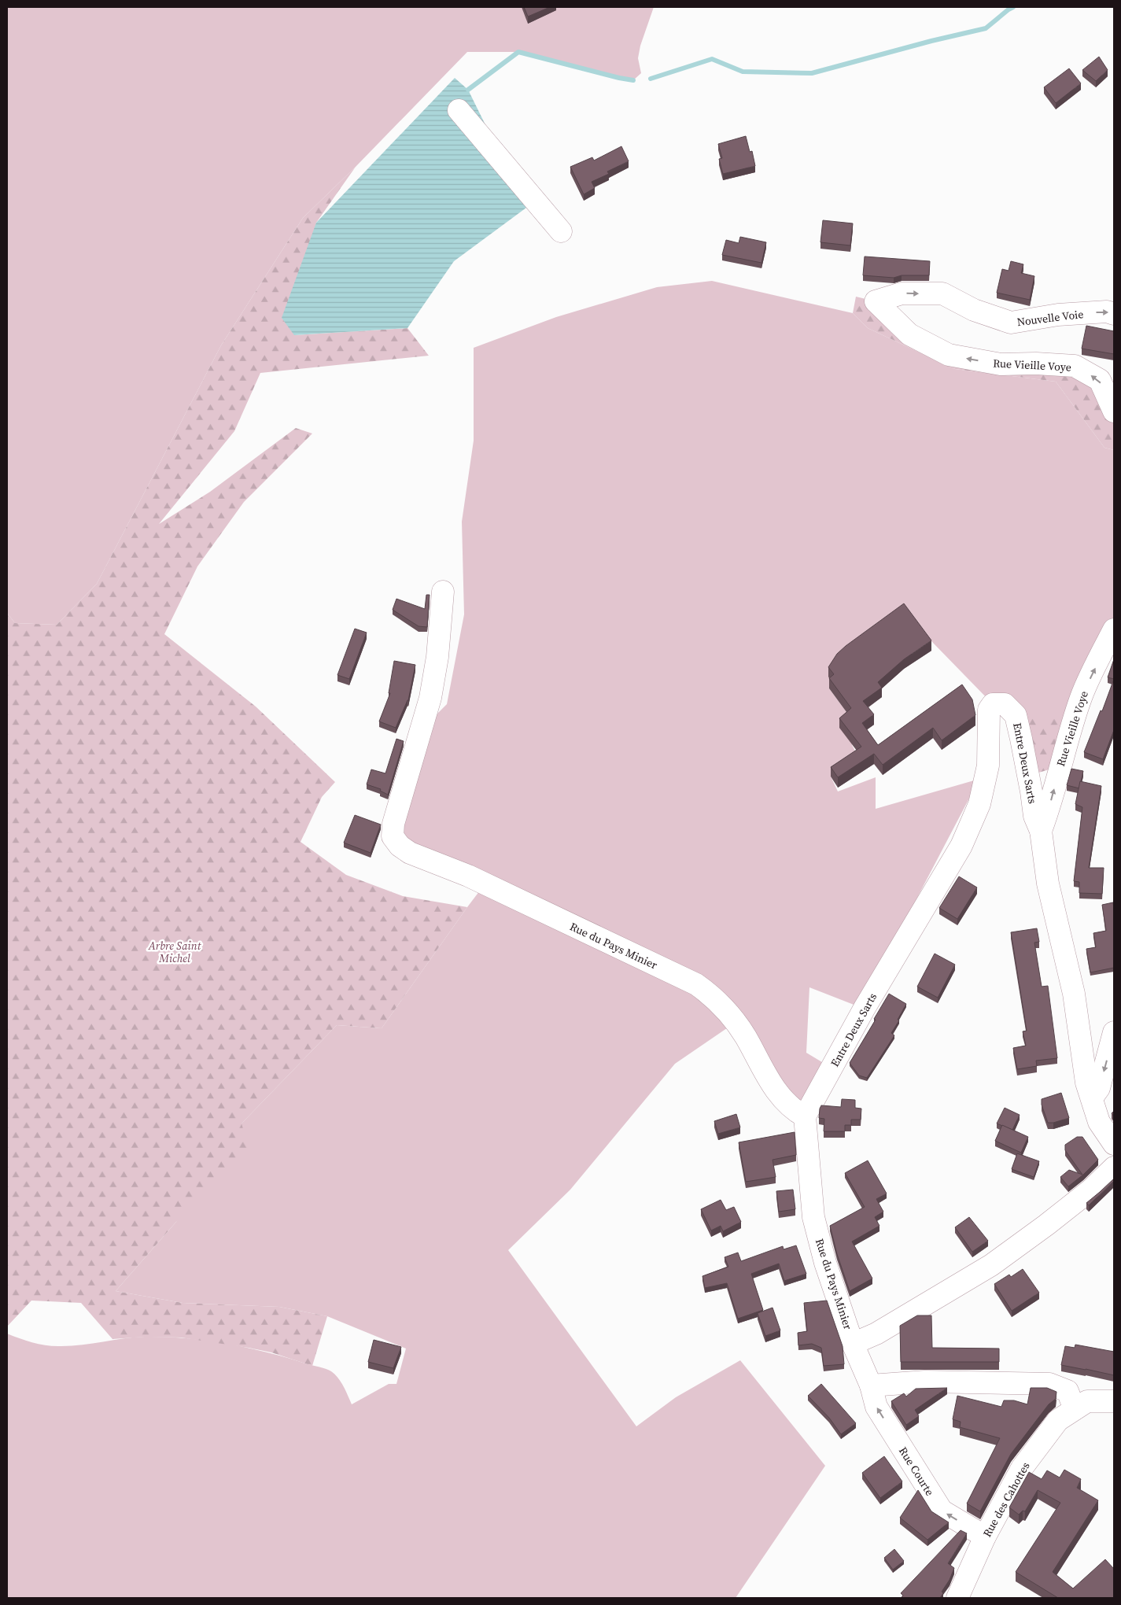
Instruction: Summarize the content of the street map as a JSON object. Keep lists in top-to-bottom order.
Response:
{
  "streets": {
    "street": [
      "Nouvelle Voie",
      "Rue Vieille Voye",
      "Entre Deux Sarts",
      "Rue du Pays Minier",
      "Rue Courte",
      "Rue des Cahottes"
    ]
  },
  "crossings": [
    ["Nouvelle Voie", "Rue Vieille Voye"],
    ["Rue Vieille Voye", "Entre Deux Sarts"],
    ["Entre Deux Sarts", "Rue du Pays Minier"],
    ["Rue du Pays Minier", "Rue Courte"],
    ["Rue Courte", "Rue des Cahottes"]
  ],
  "one_way": ["Nouvelle Voie", "Rue Courte"],
  "parks": ["Arbre Saint Michel"]
}
